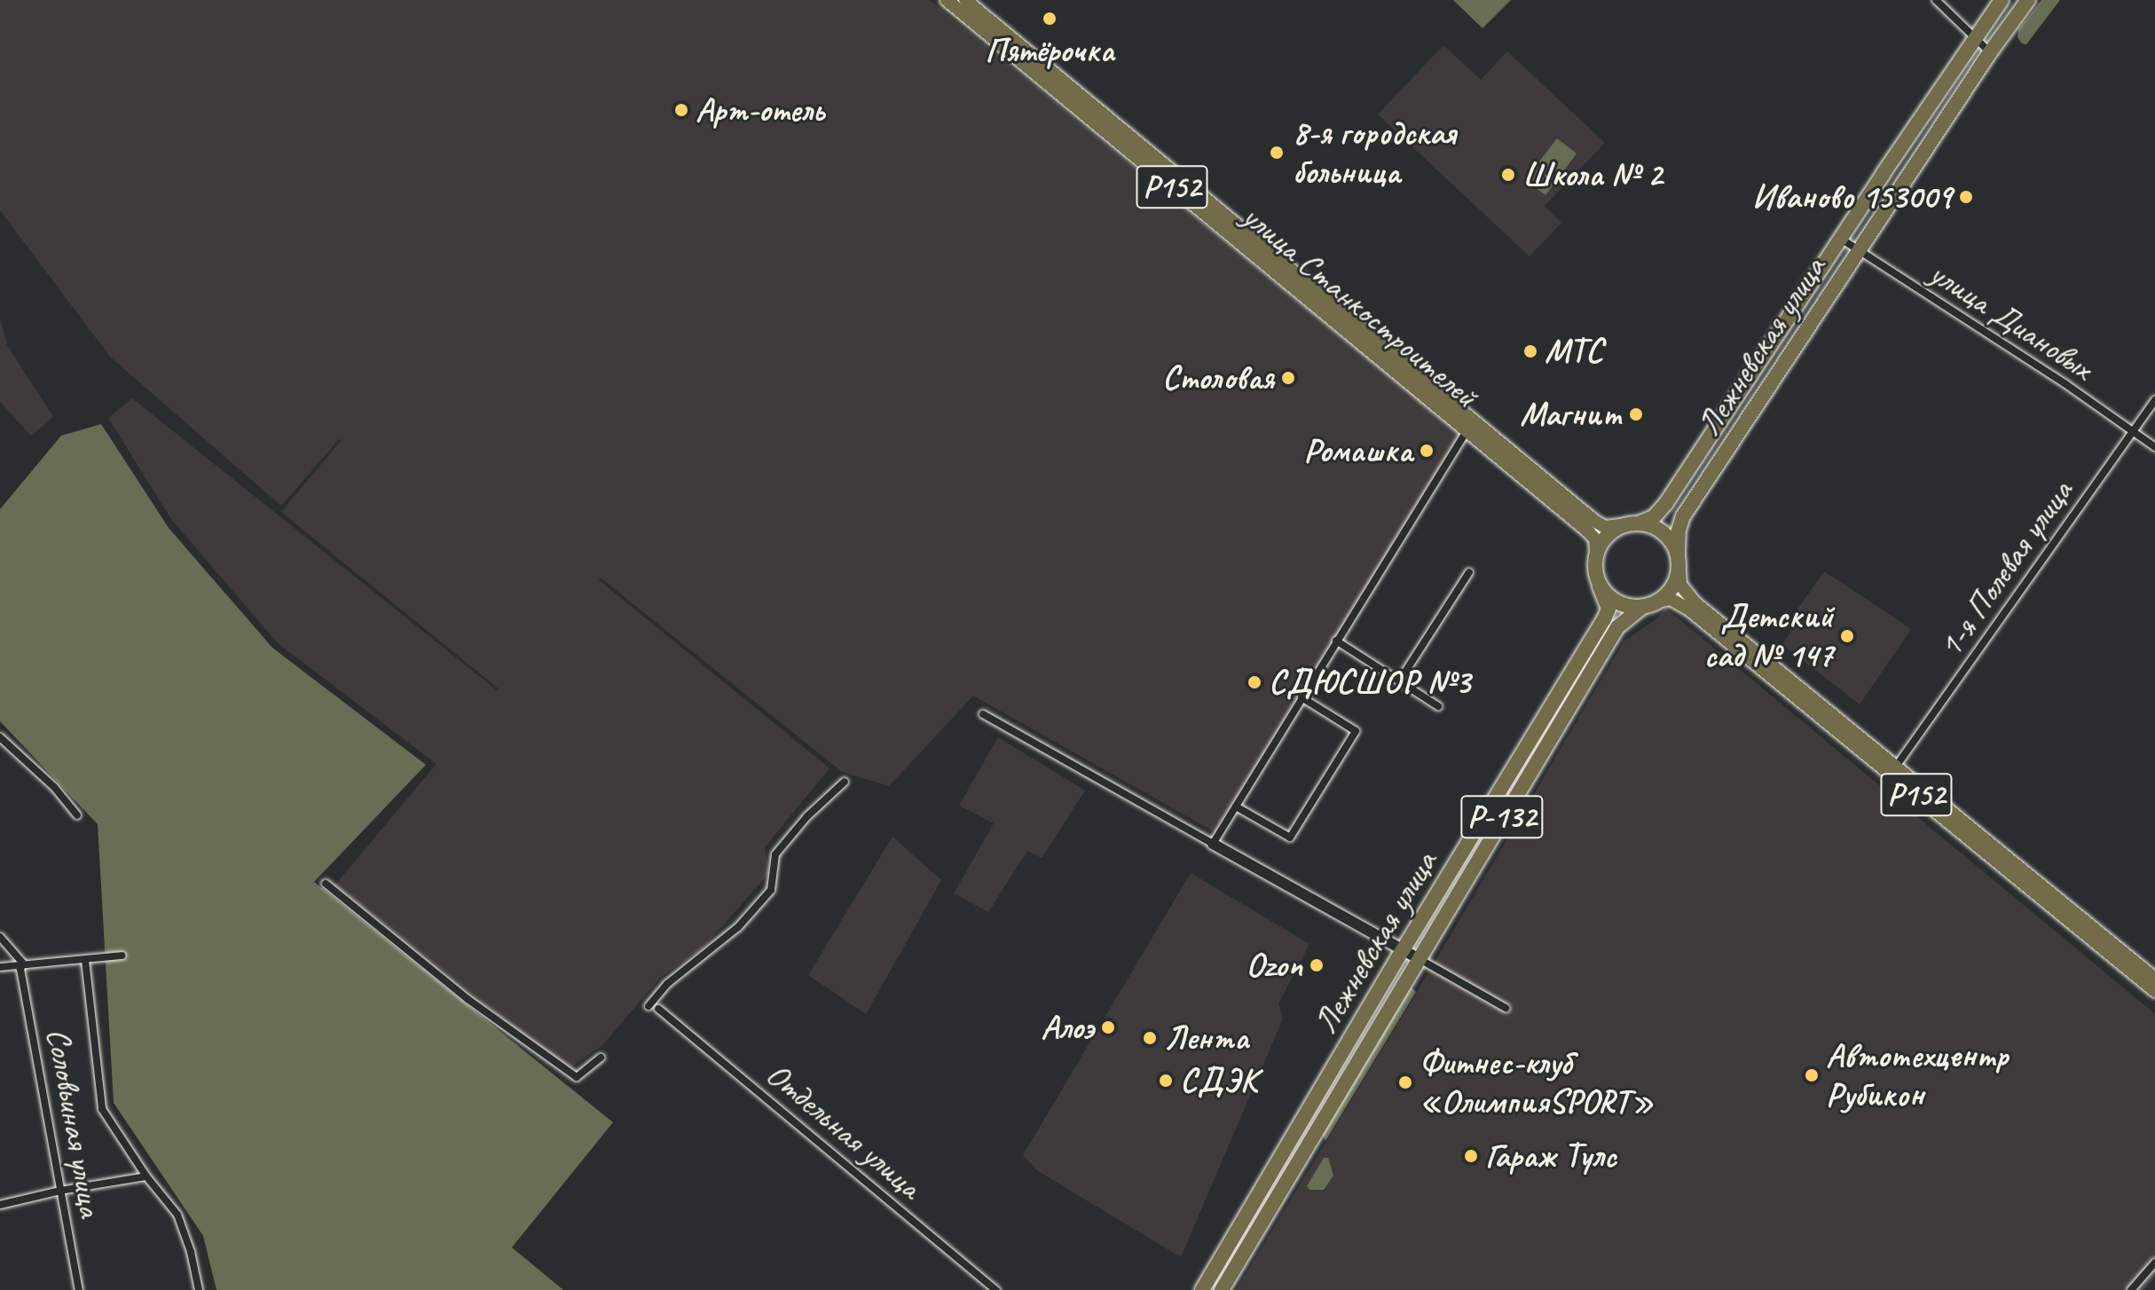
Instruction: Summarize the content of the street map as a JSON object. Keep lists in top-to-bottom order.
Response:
{
  "streets": {
    "highway": ["Лежневская улица", "Р-132"],
    "main road": ["Р152", "улица Станкостроителей"],
    "street": [
      "улица Диановых",
      "1-я Полевая улица",
      "Соловьиная улица",
      "Отдельная улица"
    ]
  },
  "crossings": [
    ["Р152", "улица Станкостроителей"],
    ["Р152", "Лежневская улица"],
    ["Р152", "1-я Полевая улица"],
    ["улица Станкостроителей", "Лежневская улица"],
    ["улица Диановых", "Лежневская улица"],
    ["улица Диановых", "1-я Полевая улица"]
  ],
  "places": [
    "Пятёрочка",
    "Арт-отель",
    "8-я городская больница",
    "Школа № 2",
    "Иваново 153009",
    "МТС",
    "Столовая",
    "Магнит",
    "Ромашка",
    "Детский сад № 147",
    "СДЮСШОР №3",
    "Ozon",
    "Алоэ",
    "Лента",
    "Автотехцентр Рубикон",
    "СДЭК",
    "Фитнес-клуб «ОлимпияSPORT»",
    "Гараж Тулс"
  ]
}
